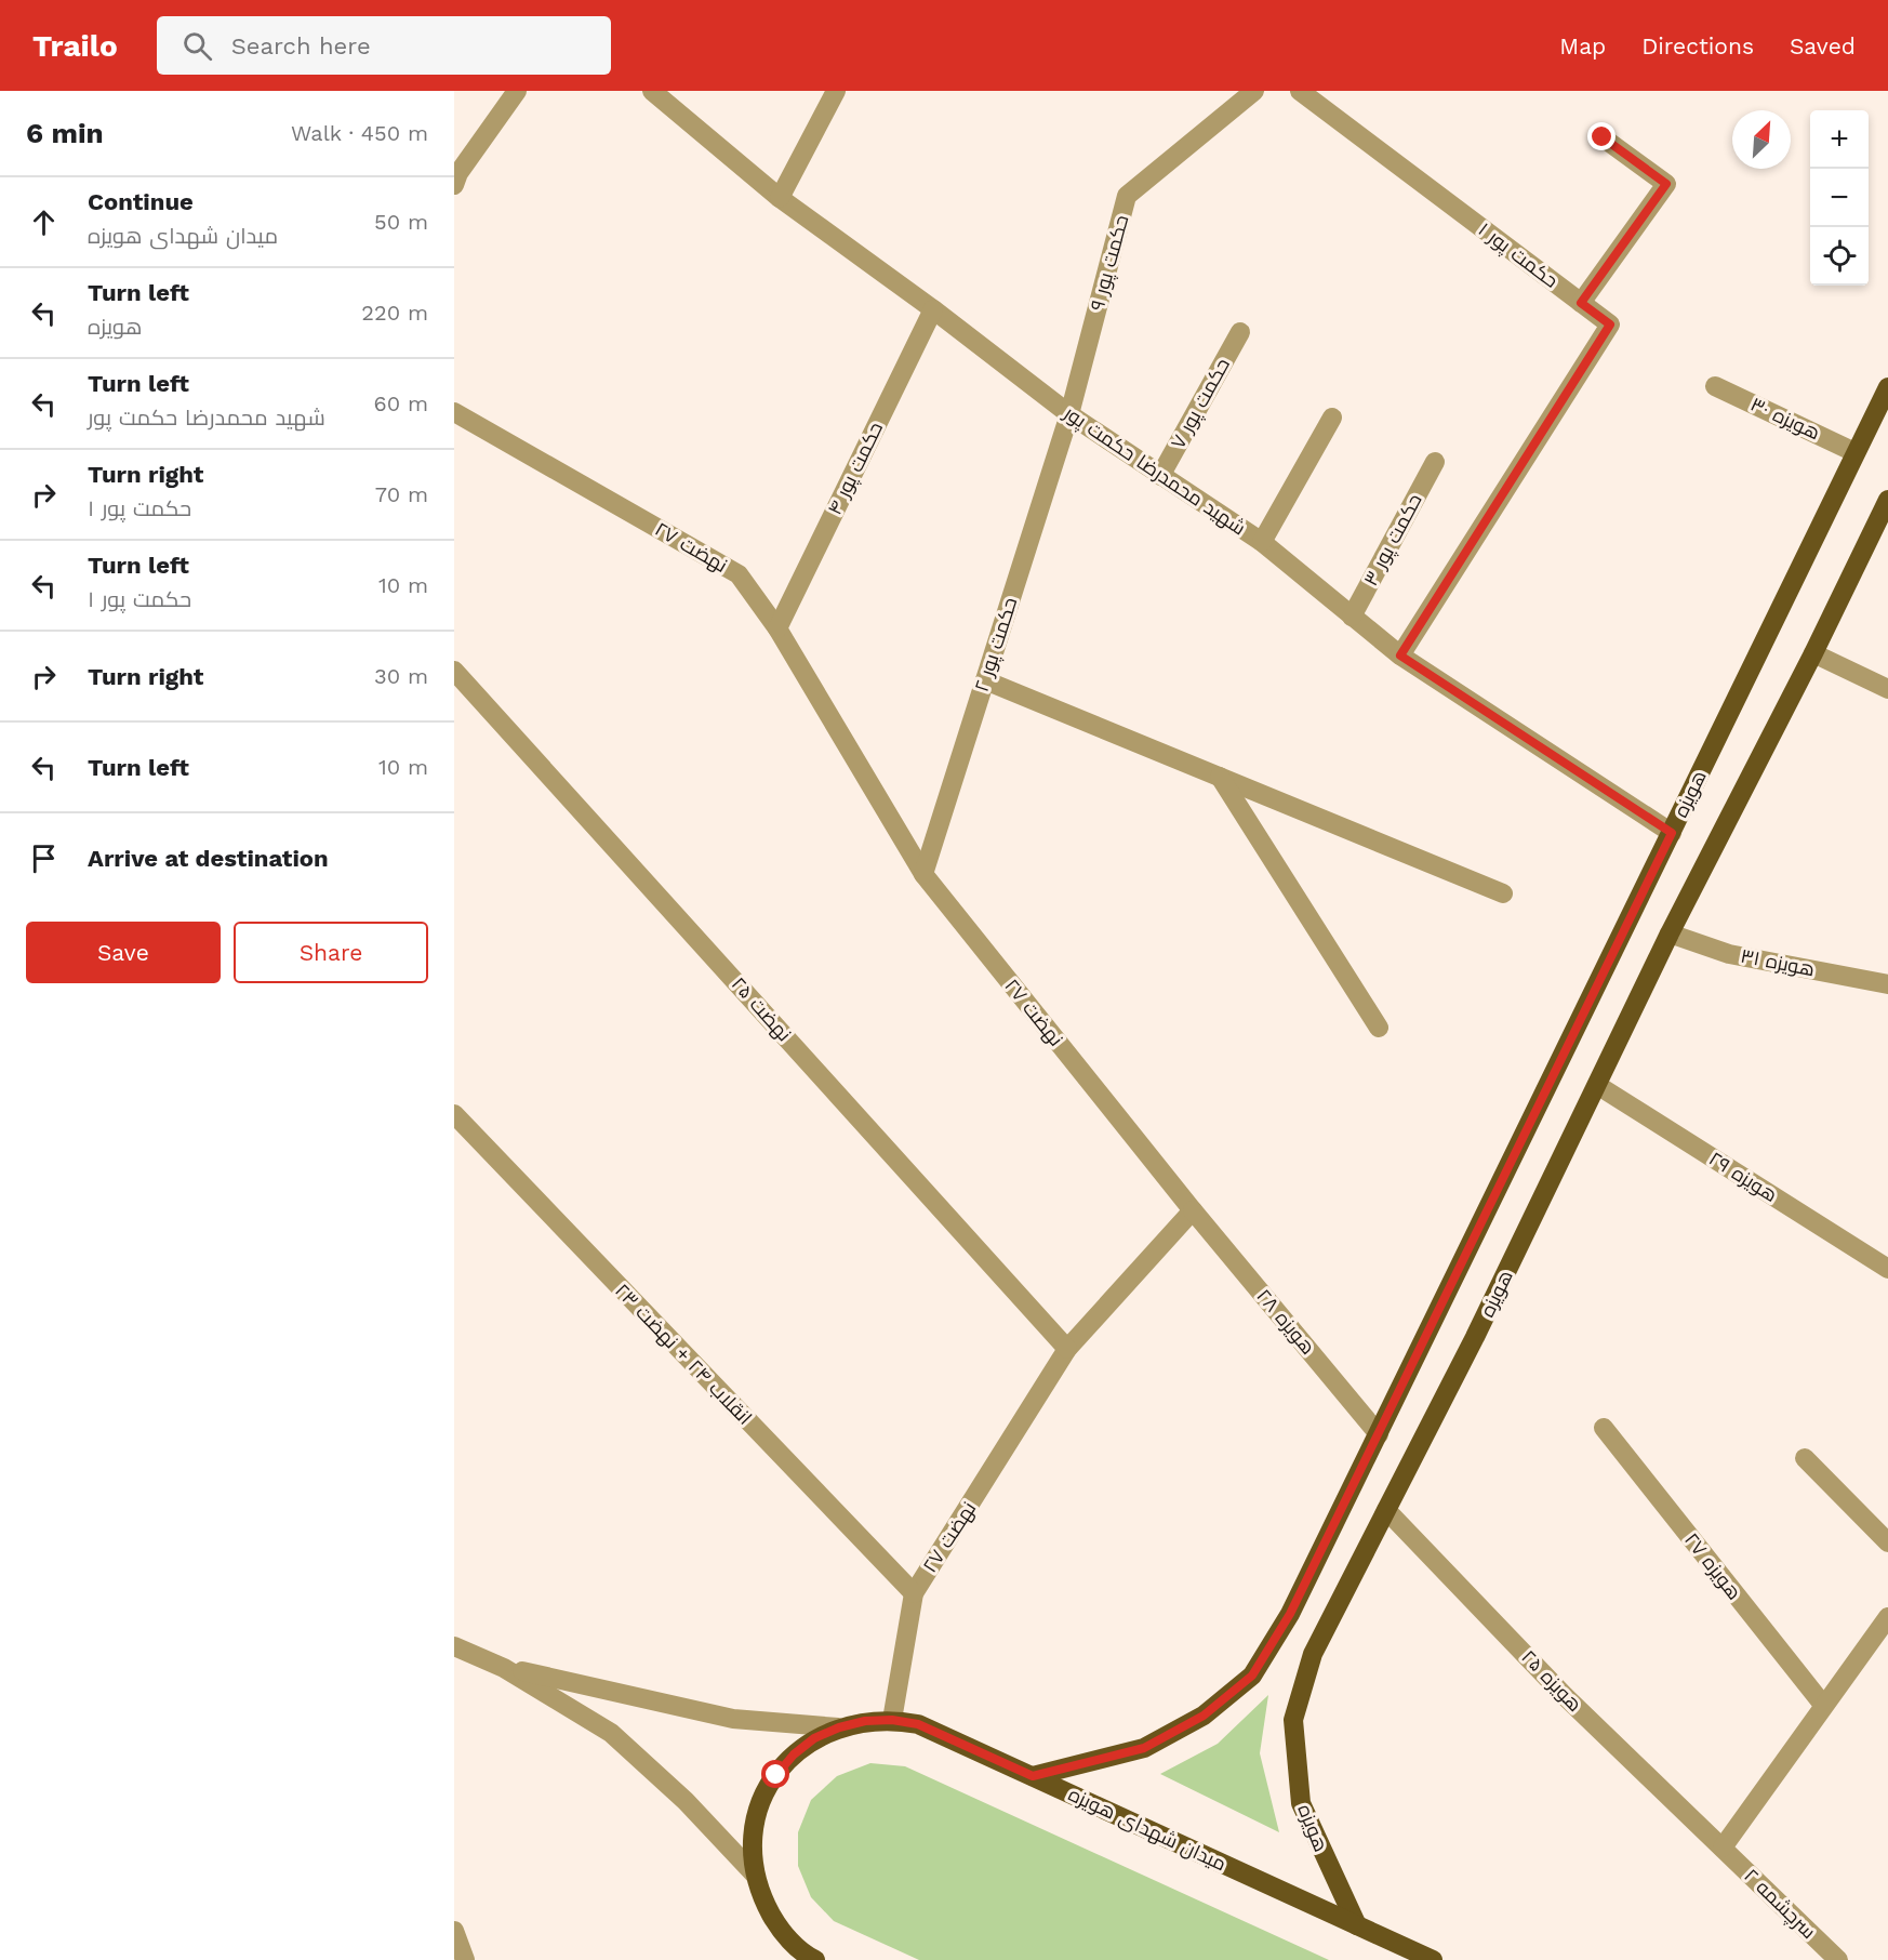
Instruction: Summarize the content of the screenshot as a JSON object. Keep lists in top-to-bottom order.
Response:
{
  "streets": {
    "main road": ["هویزه", "میدان شهدای هویزه"],
    "street": [
      "حکمت پور ۱",
      "حکمت پور ۹",
      "حکمت پور ۷",
      "هویزه ۳۰",
      "حکمت پور ۴",
      "شهید محمدرضا حکمت پور",
      "حکمت پور ۳",
      "نهضت ۲۷",
      "حکمت پور ۲",
      "هویزه ۳۱",
      "نهضت ۲۵",
      "هویزه ۲۹",
      "هویزه ۲۸",
      "انقلاب ۲۴ + نهضت ۲۳",
      "هویزه ۲۷",
      "هویزه ۲۵",
      "سرچشمه ۲"
    ]
  },
  "crossings": [
    ["حکمت پور ۱", "شهید محمدرضا حکمت پور"],
    ["حکمت پور ۹", "شهید محمدرضا حکمت پور"],
    ["حکمت پور ۹", "حکمت پور ۲"],
    ["حکمت پور ۷", "شهید محمدرضا حکمت پور"],
    ["هویزه ۳۰", "هویزه"],
    ["حکمت پور ۴", "شهید محمدرضا حکمت پور"],
    ["حکمت پور ۴", "نهضت ۲۷"],
    ["شهید محمدرضا حکمت پور", "حکمت پور ۳"],
    ["شهید محمدرضا حکمت پور", "حکمت پور ۲"],
    ["شهید محمدرضا حکمت پور", "هویزه"],
    ["نهضت ۲۷", "حکمت پور ۲"],
    ["نهضت ۲۷", "نهضت ۲۵"],
    ["نهضت ۲۷", "هویزه ۲۸"],
    ["نهضت ۲۷", "انقلاب ۲۴ + نهضت ۲۳"],
    ["نهضت ۲۷", "میدان شهدای هویزه"],
    ["هویزه", "هویزه ۳۱"],
    ["هویزه", "هویزه ۲۹"],
    ["هویزه", "هویزه ۲۸"],
    ["هویزه", "هویزه ۲۵"],
    ["هویزه", "میدان شهدای هویزه"],
    ["هویزه ۲۵", "سرچشمه ۲"]
  ],
  "north": "top right",
  "page": {
    "header": "Trailo",
    "search": "Search here",
    "nav": ["Map", "Directions", "Saved"],
    "heading": ["6 min", "Walk · 450 m"],
    "map_buttons": ["+", "−"],
    "list": [
      ["Continue", "میدان شهدای هویزه", "50 m"],
      ["Turn left", "هویزه", "220 m"],
      ["Turn left", "شهید محمدرضا حکمت پور", "60 m"],
      ["Turn right", "حکمت پور ۱", "70 m"],
      ["Turn left", "حکمت پور ۱", "10 m"],
      ["Turn right", "30 m"],
      ["Turn left", "10 m"],
      "Arrive at destination"
    ],
    "buttons": ["Save", "Share"]
  }
}
